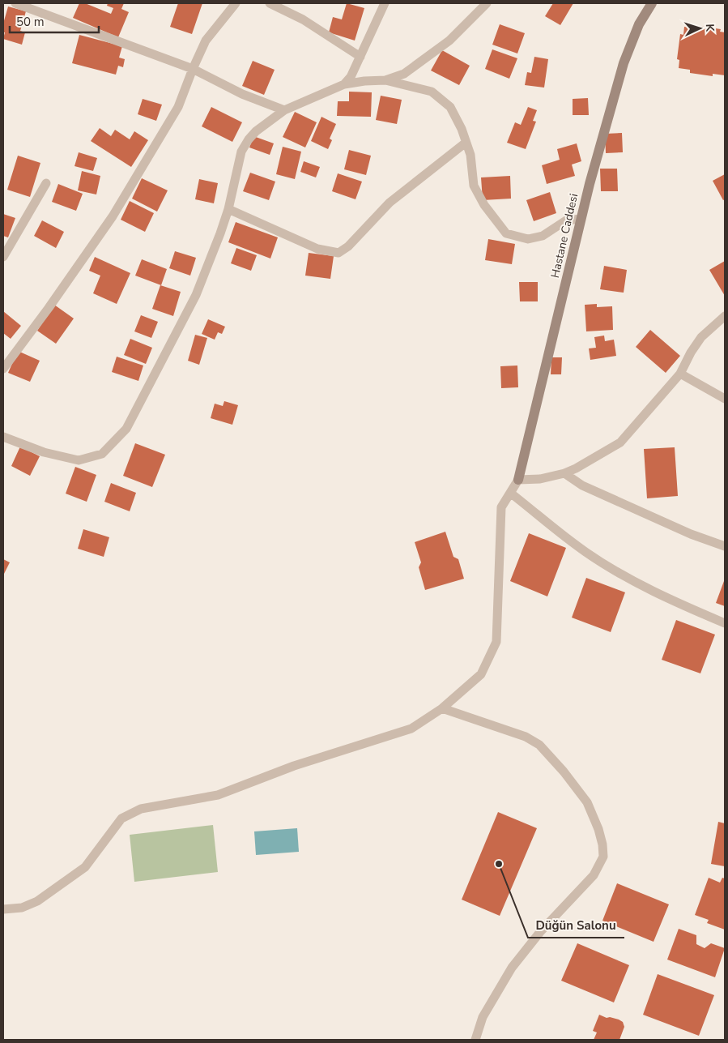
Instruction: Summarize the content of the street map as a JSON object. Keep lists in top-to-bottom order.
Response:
{
  "streets": {
    "street": ["Hastane Caddesi"]
  },
  "places": ["Düğün Salonu"],
  "scale_bar": "50 m",
  "north": "right"
}
